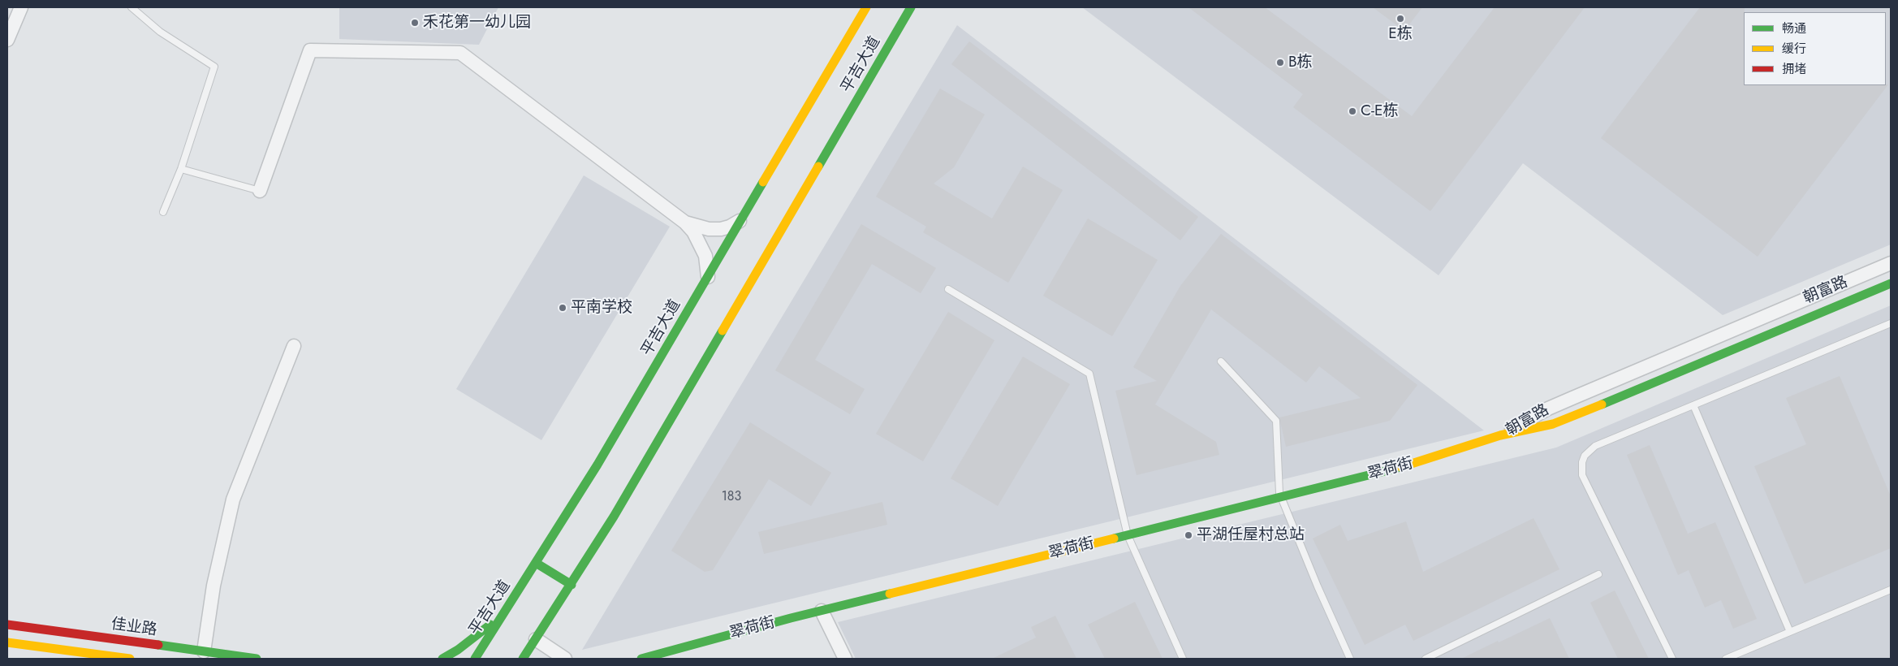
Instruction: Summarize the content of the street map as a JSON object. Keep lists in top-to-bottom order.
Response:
{
  "streets": {
    "street": [
      "平吉大道",
      "朝富路",
      "翠荷街",
      "佳业路"
    ]
  },
  "crossings": [
    ["朝富路", "翠荷街"]
  ],
  "places": [
    "E栋",
    "禾花第一幼儿园",
    "B栋",
    "C-E栋",
    "平南学校",
    "平湖任屋村总站"
  ],
  "house_numbers": ["183"],
  "legend": ["畅通", "缓行", "拥堵"]
}
